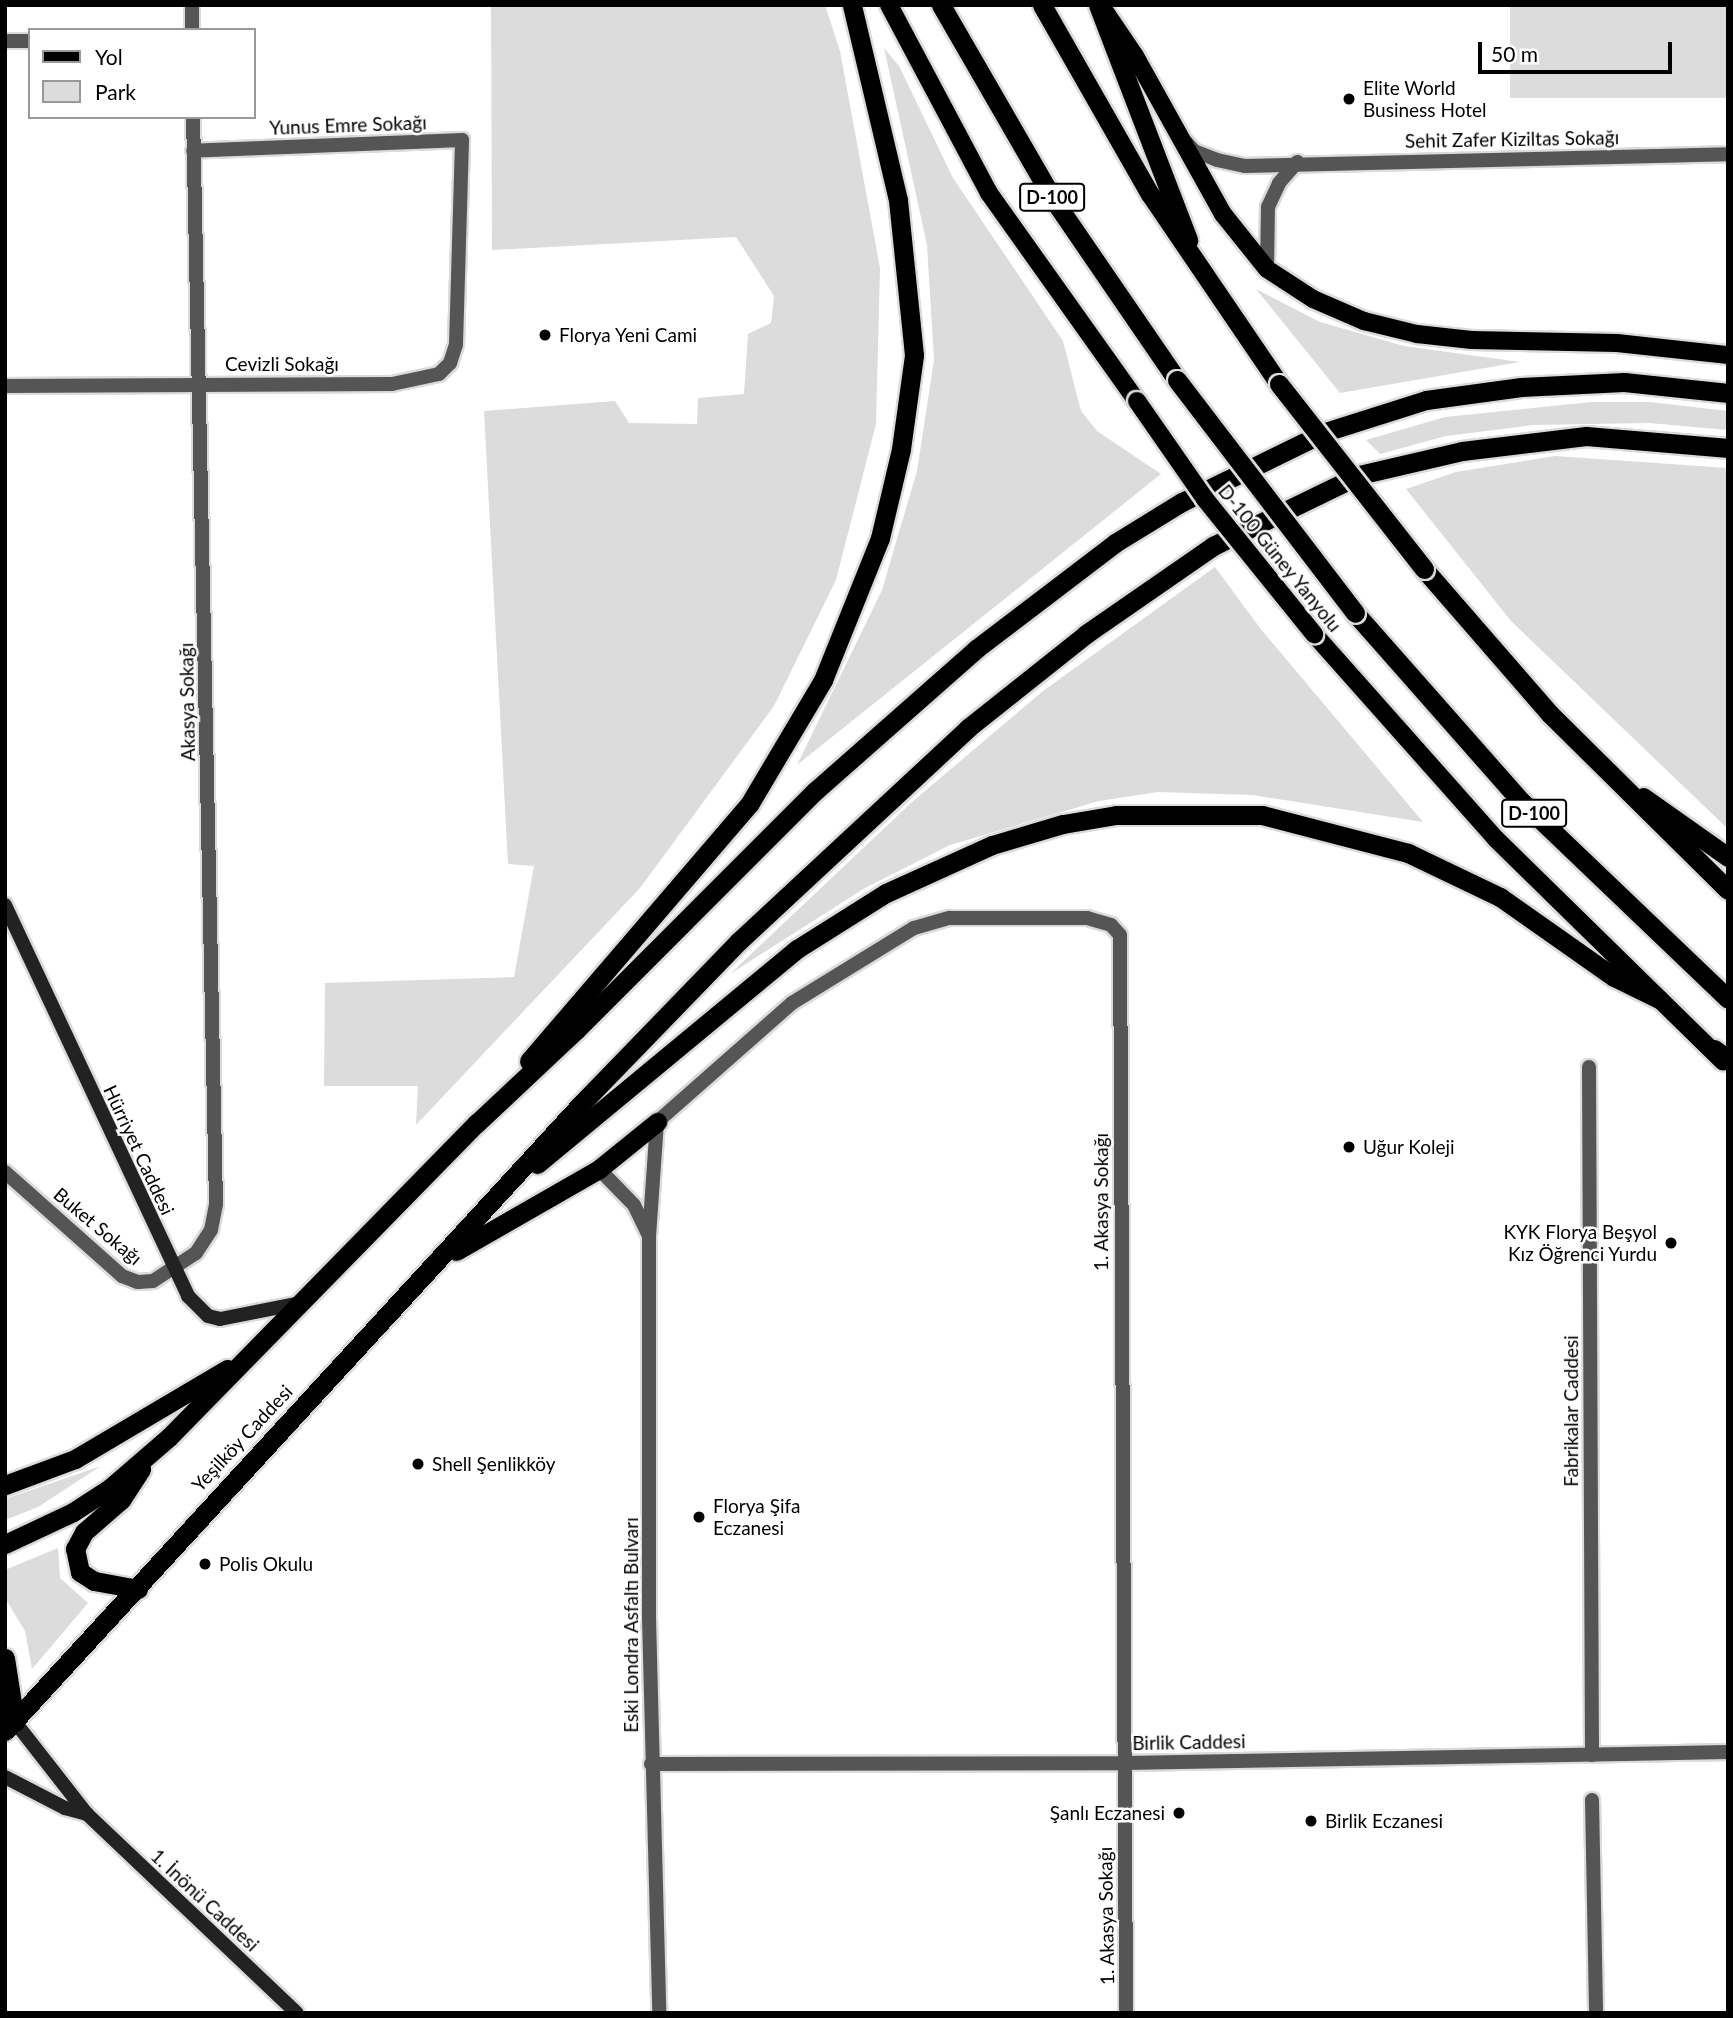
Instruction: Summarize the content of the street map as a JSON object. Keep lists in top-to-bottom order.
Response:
{
  "streets": {
    "highway": ["D-100", "Yeşilköy Caddesi"],
    "main road": ["D-100 Güney Yanyolu", "Hürriyet Caddesi", "1. İnönü Caddesi"],
    "street": [
      "Yunus Emre Sokağı",
      "Sehit Zafer Kiziltas Sokağı",
      "Cevizli Sokağı",
      "Akasya Sokağı",
      "1. Akasya Sokağı",
      "Buket Sokağı",
      "Fabrikalar Caddesi",
      "Eski Londra Asfaltı Bulvarı",
      "Birlik Caddesi"
    ]
  },
  "crossings": [
    ["Yunus Emre Sokağı", "Cevizli Sokağı"],
    ["Yunus Emre Sokağı", "Akasya Sokağı"],
    ["Cevizli Sokağı", "Akasya Sokağı"],
    ["Akasya Sokağı", "Hürriyet Caddesi"],
    ["Akasya Sokağı", "Buket Sokağı"],
    ["Hürriyet Caddesi", "Buket Sokağı"],
    ["1. Akasya Sokağı", "Eski Londra Asfaltı Bulvarı"],
    ["1. Akasya Sokağı", "Birlik Caddesi"],
    ["Fabrikalar Caddesi", "Birlik Caddesi"],
    ["Yeşilköy Caddesi", "1. İnönü Caddesi"],
    ["Eski Londra Asfaltı Bulvarı", "Birlik Caddesi"]
  ],
  "places": [
    "Elite World Business Hotel",
    "Florya Yeni Cami",
    "Uğur Koleji",
    "KYK Florya Beşyol Kız Öğrenci Yurdu",
    "Shell Şenlikköy",
    "Florya Şifa Eczanesi",
    "Polis Okulu",
    "Şanlı Eczanesi",
    "Birlik Eczanesi"
  ],
  "legend": ["Yol", "Park"],
  "scale_bar": "50 m"
}
